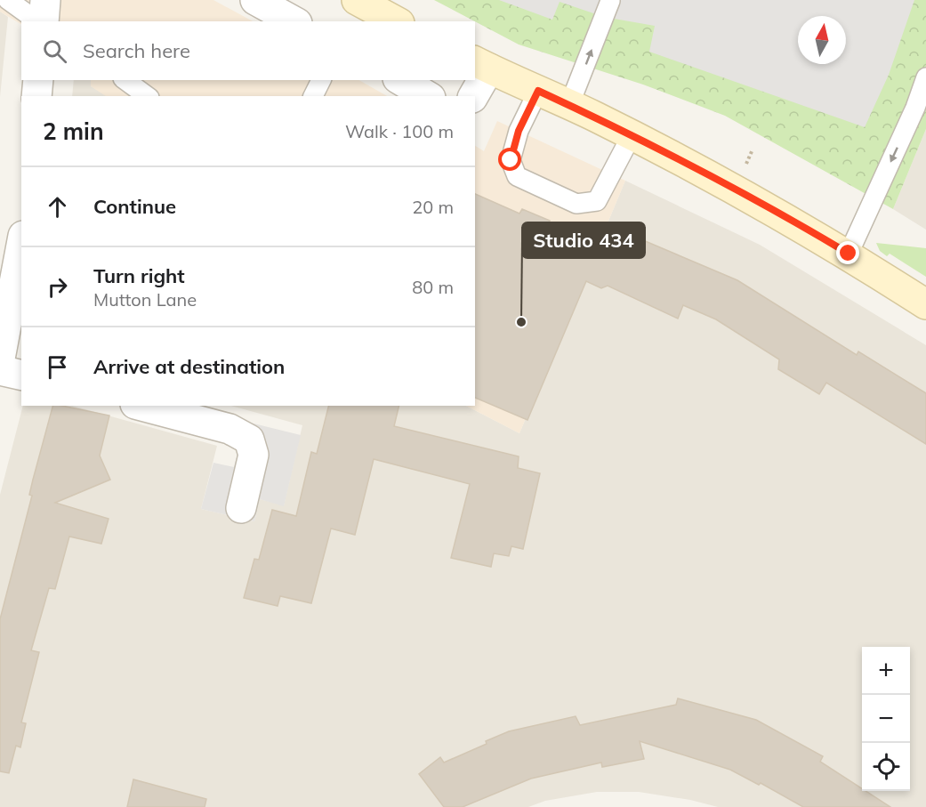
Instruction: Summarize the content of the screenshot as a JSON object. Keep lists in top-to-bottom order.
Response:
{
  "places": ["Studio 434"],
  "north": "top",
  "page": {
    "search": "Search here",
    "heading": ["2 min", "Walk · 100 m"],
    "list": [
      ["Continue", "20 m"],
      ["Turn right", "Mutton Lane", "80 m"],
      "Arrive at destination"
    ],
    "map_buttons": ["+", "−"]
  }
}
